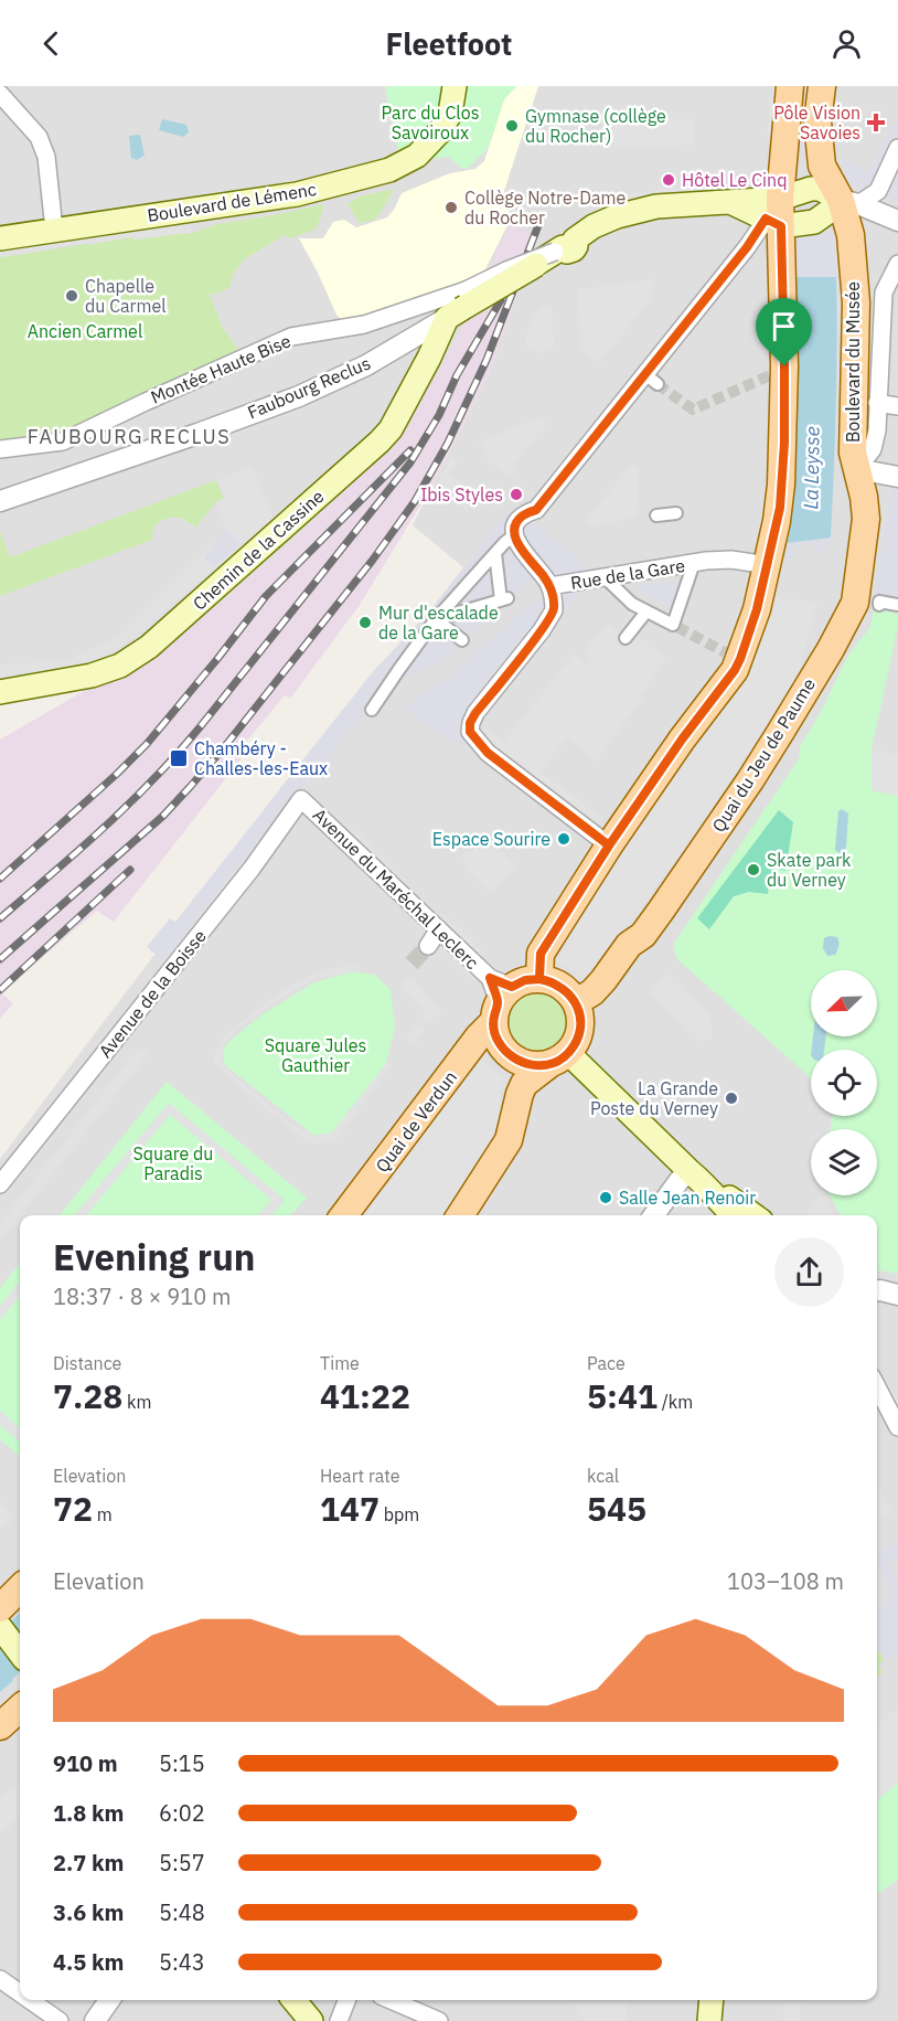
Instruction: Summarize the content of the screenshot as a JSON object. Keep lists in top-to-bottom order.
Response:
{
  "streets": {
    "main road": [
      "Boulevard de Lémenc",
      "Boulevard du Musée",
      "Faubourg Reclus",
      "Chemin de la Cassine",
      "Quai du Jeu de Paume",
      "Quai de Verdun"
    ],
    "street": [
      "Montée Haute Bise",
      "Rue de la Gare",
      "Avenue du Maréchal Leclerc",
      "Avenue de la Boisse"
    ]
  },
  "crossings": [
    ["Boulevard du Musée", "Quai du Jeu de Paume"],
    ["Montée Haute Bise", "Faubourg Reclus"],
    ["Montée Haute Bise", "Chemin de la Cassine"],
    ["Faubourg Reclus", "Chemin de la Cassine"],
    ["Quai du Jeu de Paume", "Avenue du Maréchal Leclerc"],
    ["Quai du Jeu de Paume", "Quai de Verdun"],
    ["Avenue du Maréchal Leclerc", "Avenue de la Boisse"],
    ["Avenue du Maréchal Leclerc", "Quai de Verdun"]
  ],
  "districts": ["FAUBOURG RECLUS"],
  "water": ["La Leysse"],
  "parks": [
    "Parc du Clos Savoiroux",
    "Ancien Carmel",
    "Square Jules Gauthier",
    "Square du Paradis"
  ],
  "places": {
    "health": ["Pôle Vision Savoies"],
    "other": [
      "Gymnase (collège du Rocher)",
      "Hôtel Le Cinq",
      "Collège Notre-Dame du Rocher",
      "Chapelle du Carmel",
      "Ibis Styles",
      "Mur d'escalade de la Gare",
      "Espace Sourire",
      "Skate park du Verney",
      "La Grande Poste du Verney",
      "Salle Jean Renoir"
    ],
    "transit": ["Chambéry - Challes-les-Eaux"]
  },
  "north": "bottom left",
  "page": {
    "header": "Fleetfoot",
    "heading": ["Evening run", "18:37 · 8 × 910 m"],
    "stats": [
      ["Distance", "7.28 km"],
      ["Time", "41:22"],
      ["Pace", "5:41 /km"],
      ["Elevation", "72 m"],
      ["Heart rate", "147 bpm"],
      ["kcal", "545"]
    ],
    "chart": ["Elevation", "103–108 m"],
    "list": [
      {
        "name": "910 m",
        "note": "5:15"
      },
      {
        "name": "1.8 km",
        "note": "6:02"
      },
      {
        "name": "2.7 km",
        "note": "5:57"
      },
      {
        "name": "3.6 km",
        "note": "5:48"
      },
      {
        "name": "4.5 km",
        "note": "5:43"
      }
    ]
  }
}
